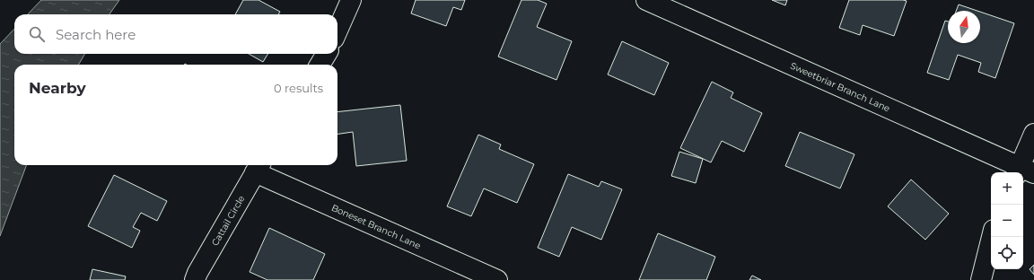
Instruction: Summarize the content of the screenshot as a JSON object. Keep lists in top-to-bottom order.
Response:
{
  "streets": {
    "street": ["Sweetbriar Branch Lane", "Cattail Circle", "Boneset Branch Lane"]
  },
  "crossings": [
    ["Cattail Circle", "Boneset Branch Lane"]
  ],
  "north": "top",
  "page": {
    "search": "Search here",
    "heading": ["Nearby", "0 results"],
    "map_buttons": ["+", "−"]
  }
}
